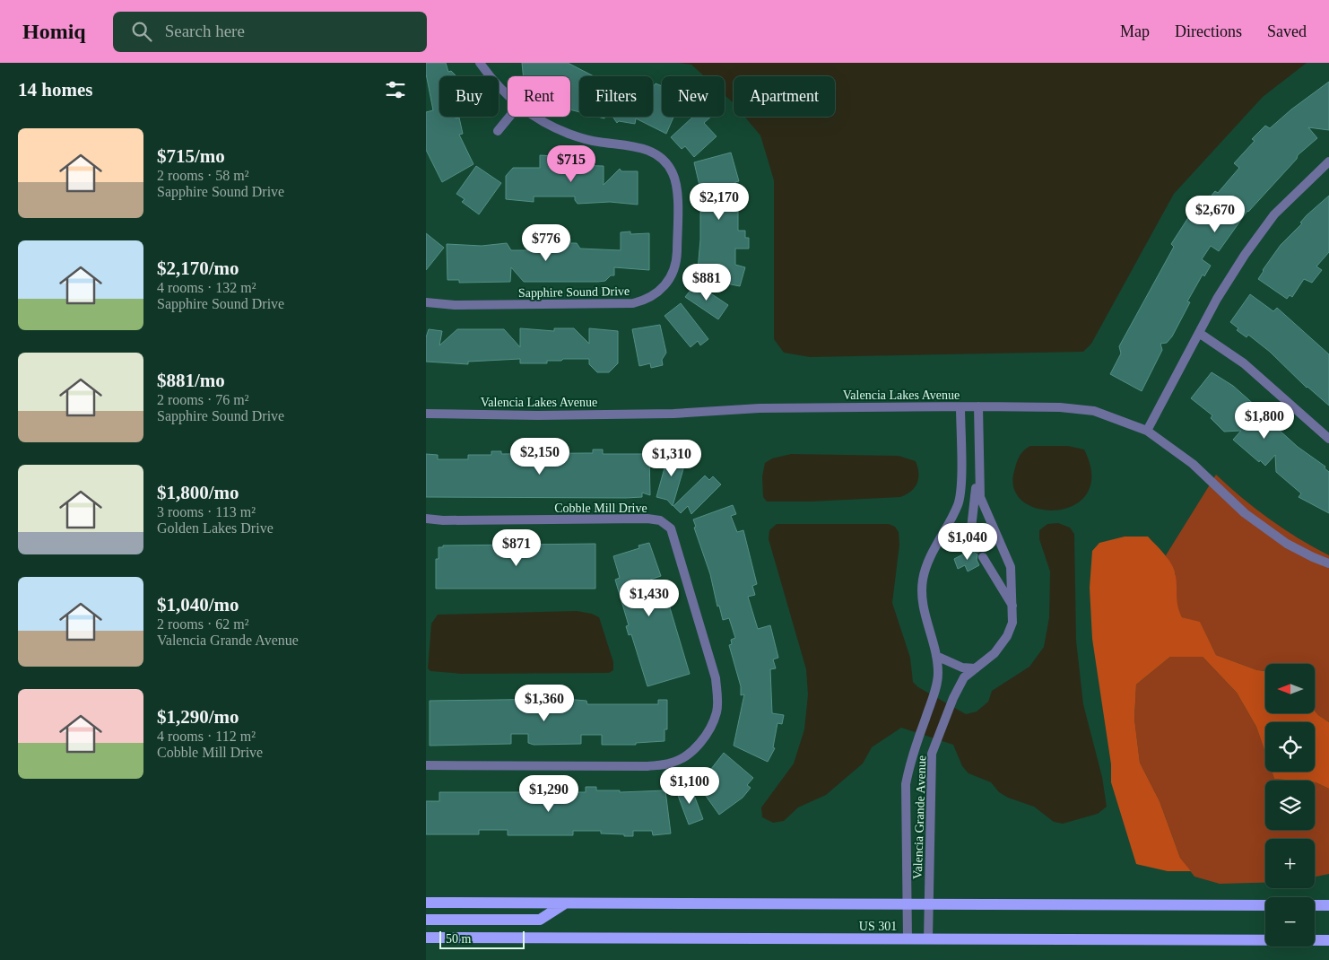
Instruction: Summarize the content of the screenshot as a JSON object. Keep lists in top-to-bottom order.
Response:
{
  "streets": {
    "main road": ["US 301"],
    "street": [
      "Sapphire Sound Drive",
      "Valencia Lakes Avenue",
      "Cobble Mill Drive",
      "Valencia Grande Avenue"
    ]
  },
  "crossings": [
    ["Valencia Lakes Avenue", "Valencia Grande Avenue"],
    ["Valencia Grande Avenue", "US 301"]
  ],
  "scale_bar": "50 m",
  "north": "left",
  "page": {
    "header": "Homiq",
    "search": "Search here",
    "nav": ["Map", "Directions", "Saved"],
    "heading": "14 homes",
    "chip": [
      "Buy",
      "Rent",
      "Filters",
      "New",
      "Apartment"
    ],
    "list": [
      {
        "name": "$715/mo",
        "note": "2 rooms · 58 m² · Sapphire Sound Drive"
      },
      {
        "name": "$2,170/mo",
        "note": "4 rooms · 132 m² · Sapphire Sound Drive"
      },
      {
        "name": "$881/mo",
        "note": "2 rooms · 76 m² · Sapphire Sound Drive"
      },
      {
        "name": "$1,800/mo",
        "note": "3 rooms · 113 m² · Golden Lakes Drive"
      },
      {
        "name": "$1,040/mo",
        "note": "2 rooms · 62 m² · Valencia Grande Avenue"
      },
      {
        "name": "$1,290/mo",
        "note": "4 rooms · 112 m² · Cobble Mill Drive"
      }
    ],
    "price": [
      "$715",
      "$2,170",
      "$2,670",
      "$776",
      "$881",
      "$1,800",
      "$2,150",
      "$1,310",
      "$1,040",
      "$871",
      "$1,430",
      "$1,360",
      "$1,100",
      "$1,290"
    ],
    "map_buttons": ["+", "−"],
    "scale": "50 m"
  }
}
